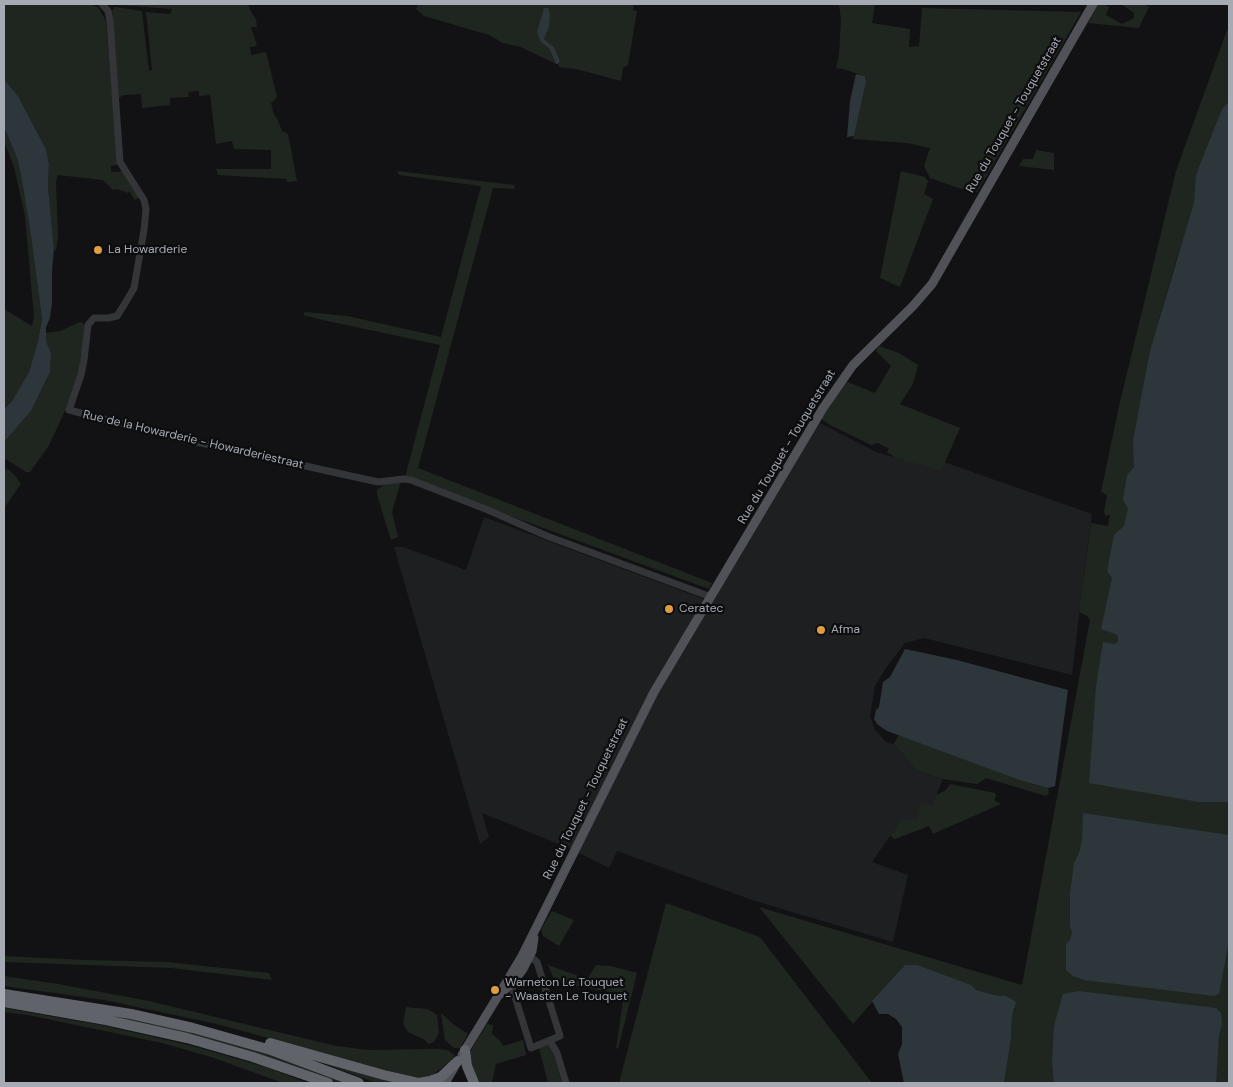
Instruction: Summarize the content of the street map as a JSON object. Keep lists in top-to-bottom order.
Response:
{
  "streets": {
    "main road": ["Rue du Touquet - Touquetstraat"],
    "street": ["Rue de la Howarderie - Howarderiestraat"]
  },
  "crossings": [
    ["Rue du Touquet - Touquetstraat", "Rue de la Howarderie - Howarderiestraat"]
  ],
  "places": [
    "La Howarderie",
    "Ceratec",
    "Afma",
    "Warneton Le Touquet - Waasten Le Touquet"
  ]
}
